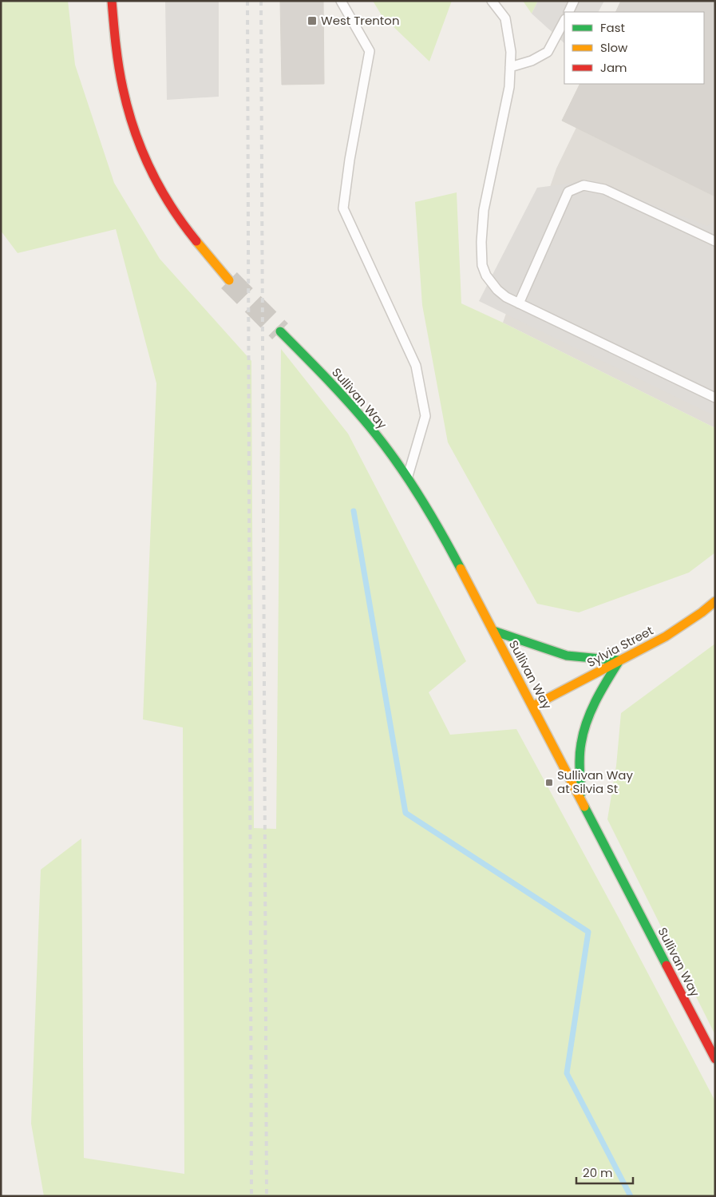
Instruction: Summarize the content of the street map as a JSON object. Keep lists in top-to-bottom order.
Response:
{
  "streets": {
    "main road": ["Sullivan Way", "Sylvia Street"]
  },
  "crossings": [
    ["Sullivan Way", "Sylvia Street"]
  ],
  "places": {
    "transit": ["West Trenton", "Sullivan Way at Silvia St"]
  },
  "legend": ["Fast", "Slow", "Jam"],
  "scale_bar": "20 m"
}
